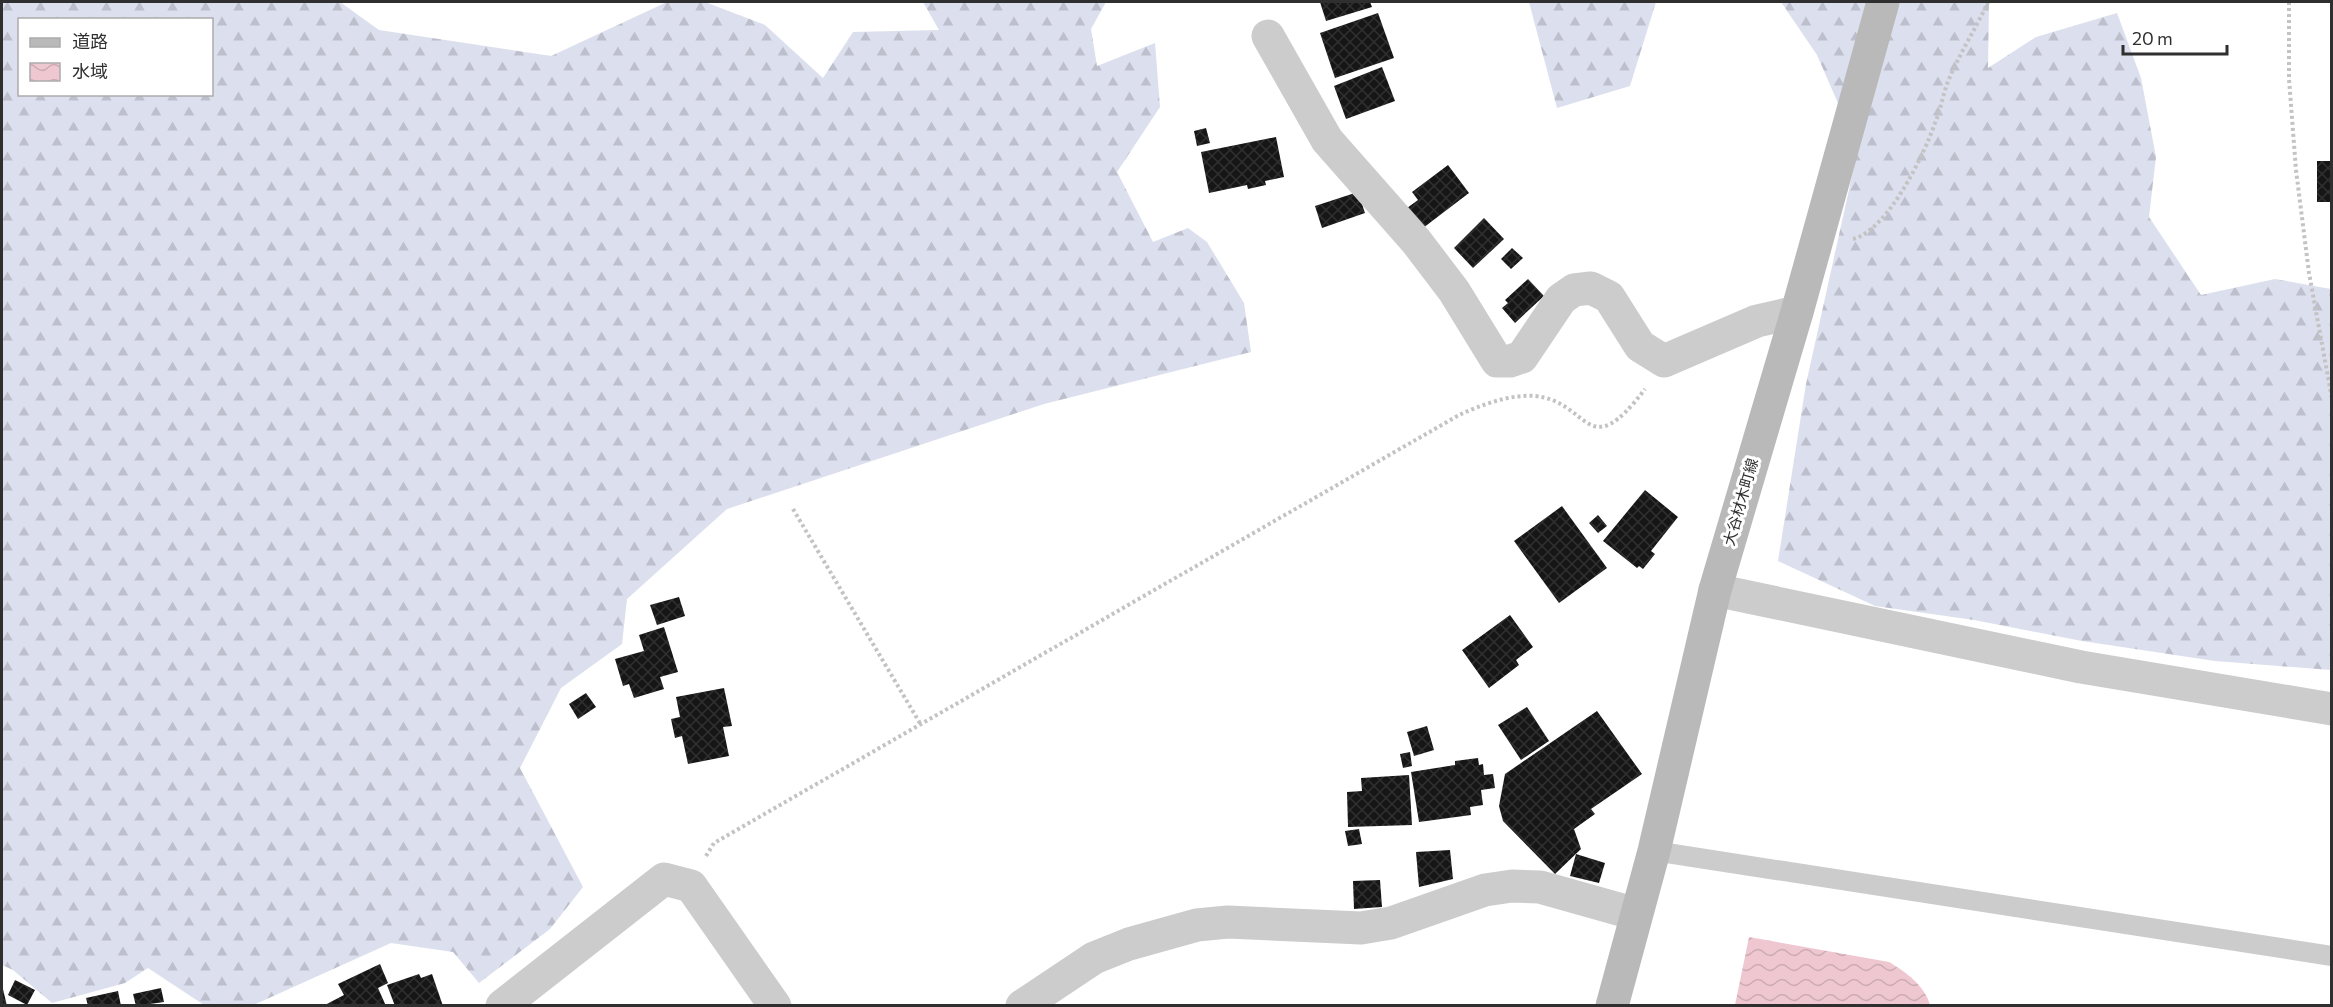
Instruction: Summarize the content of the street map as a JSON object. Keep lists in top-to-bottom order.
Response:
{
  "streets": {
    "main road": ["大谷材木町線"]
  },
  "legend": ["道路", "水域"],
  "scale_bar": "20 m"
}
